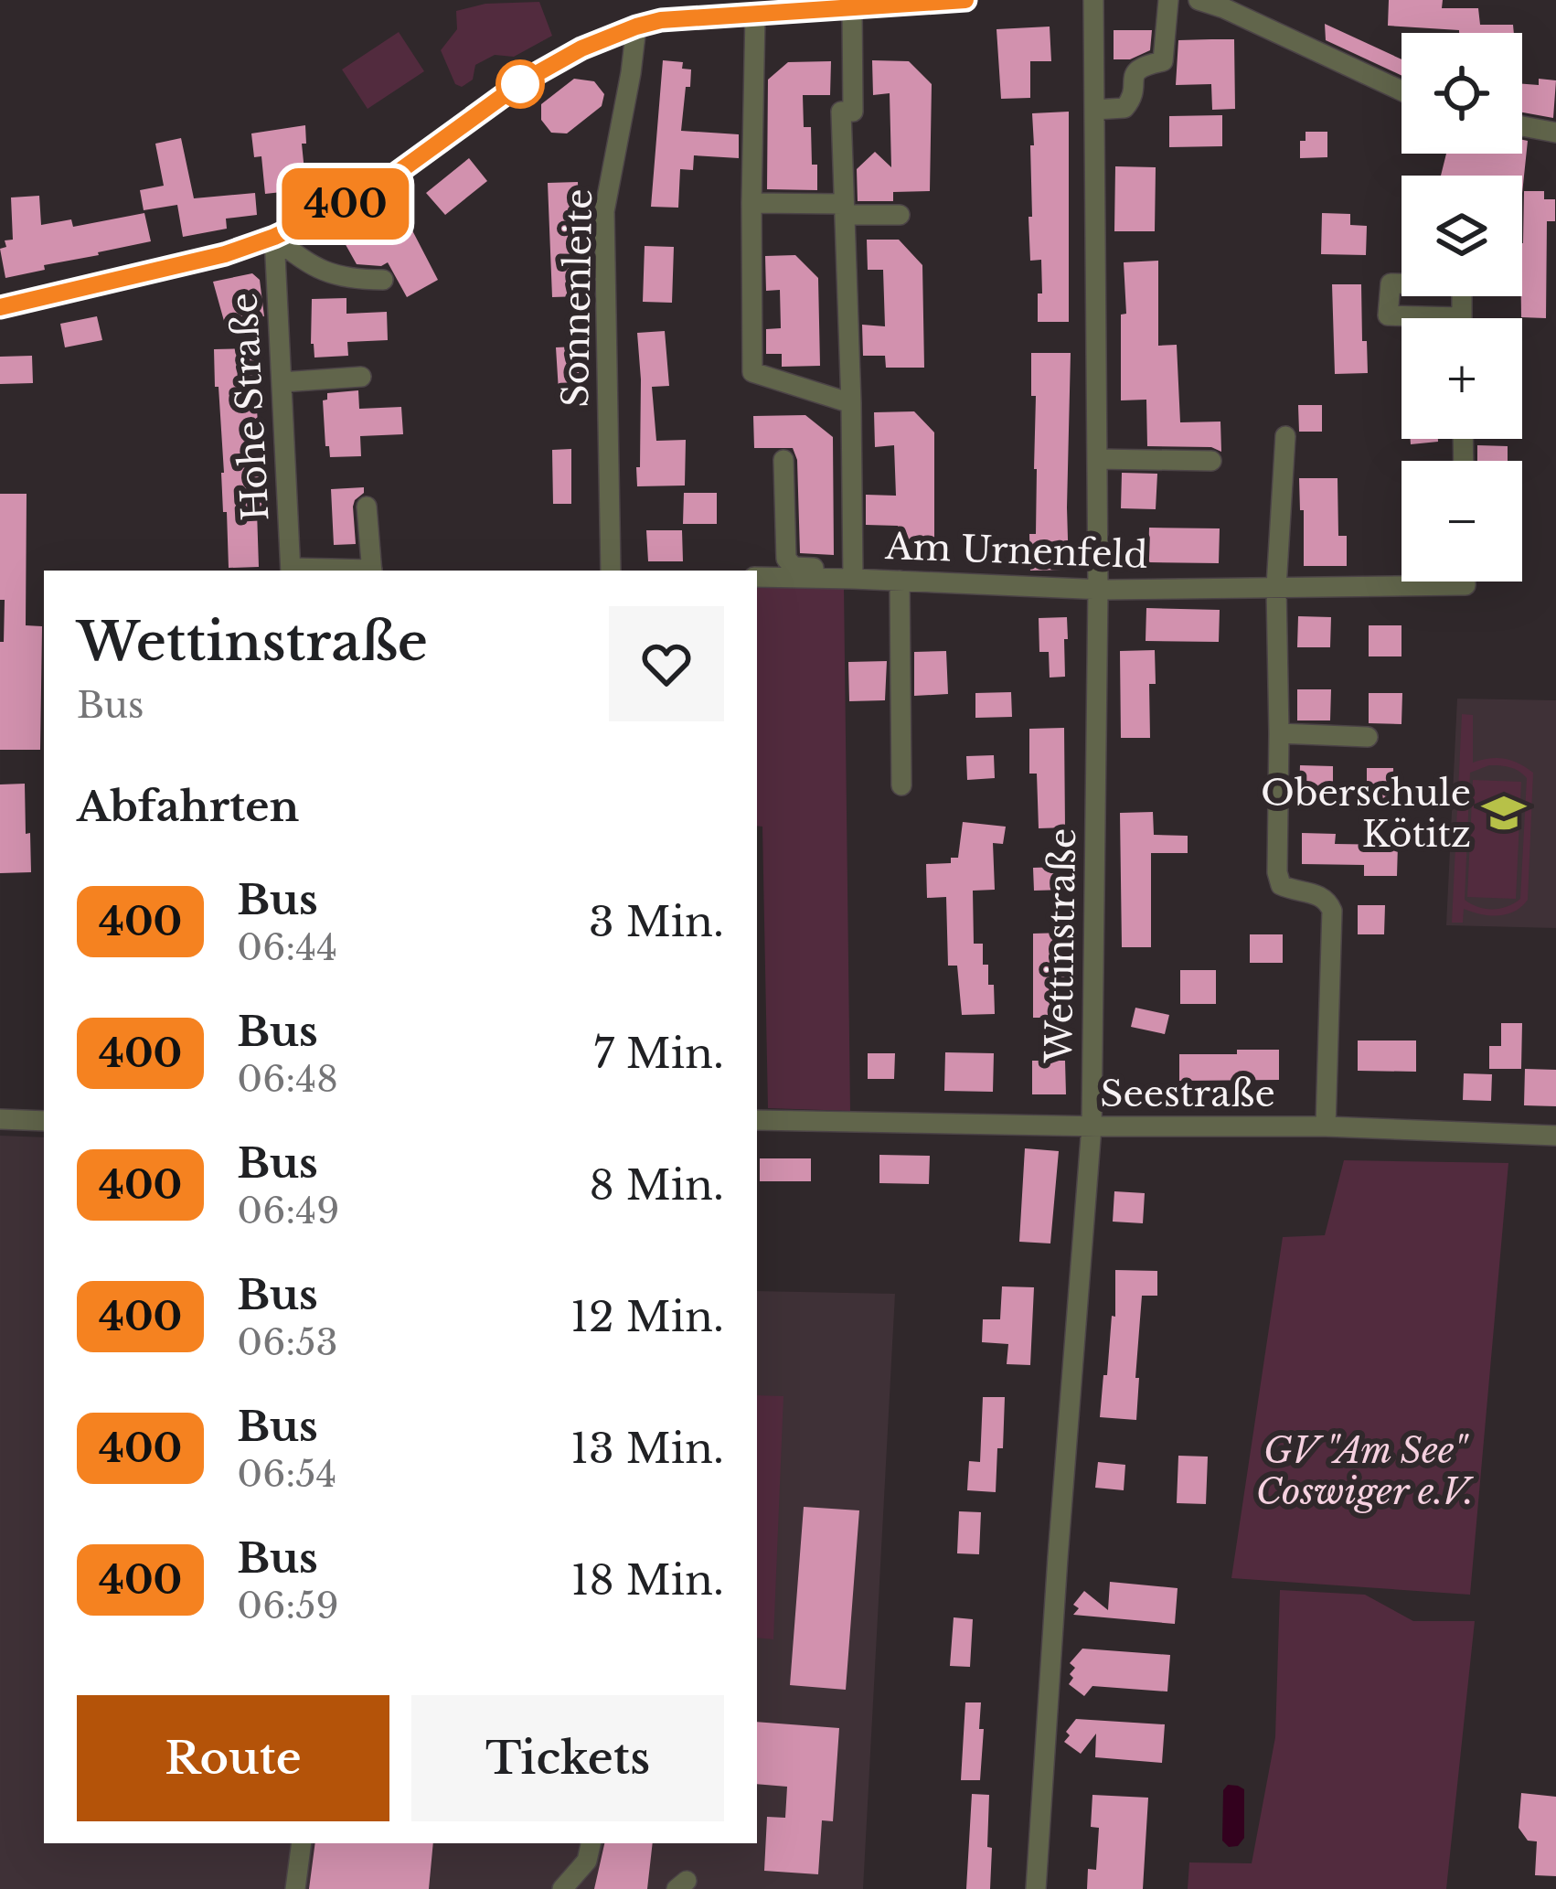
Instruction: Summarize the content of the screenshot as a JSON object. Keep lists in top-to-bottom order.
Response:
{
  "streets": {
    "street": [
      "Sonnenleite",
      "Hohe Straße",
      "Am Urnenfeld",
      "Wettinstraße",
      "Seestraße"
    ]
  },
  "crossings": [
    ["Am Urnenfeld", "Wettinstraße"],
    ["Wettinstraße", "Seestraße"]
  ],
  "parks": ["GV \"Am See\" Coswiger e.V."],
  "places": {
    "school or university": ["Oberschule Kötitz"]
  },
  "lines": ["bus line 400"],
  "page": {
    "on_map": "400",
    "map_buttons": ["+", "−"],
    "heading": [
      ["Wettinstraße", "Bus"],
      "Abfahrten"
    ],
    "list": [
      {
        "mark": "400",
        "name": "Bus",
        "note": "06:44",
        "value": "3 Min."
      },
      {
        "mark": "400",
        "name": "Bus",
        "note": "06:48",
        "value": "7 Min."
      },
      {
        "mark": "400",
        "name": "Bus",
        "note": "06:49",
        "value": "8 Min."
      },
      {
        "mark": "400",
        "name": "Bus",
        "note": "06:53",
        "value": "12 Min."
      },
      {
        "mark": "400",
        "name": "Bus",
        "note": "06:54",
        "value": "13 Min."
      },
      {
        "mark": "400",
        "name": "Bus",
        "note": "06:59",
        "value": "18 Min."
      }
    ],
    "buttons": ["Route", "Tickets"]
  }
}
